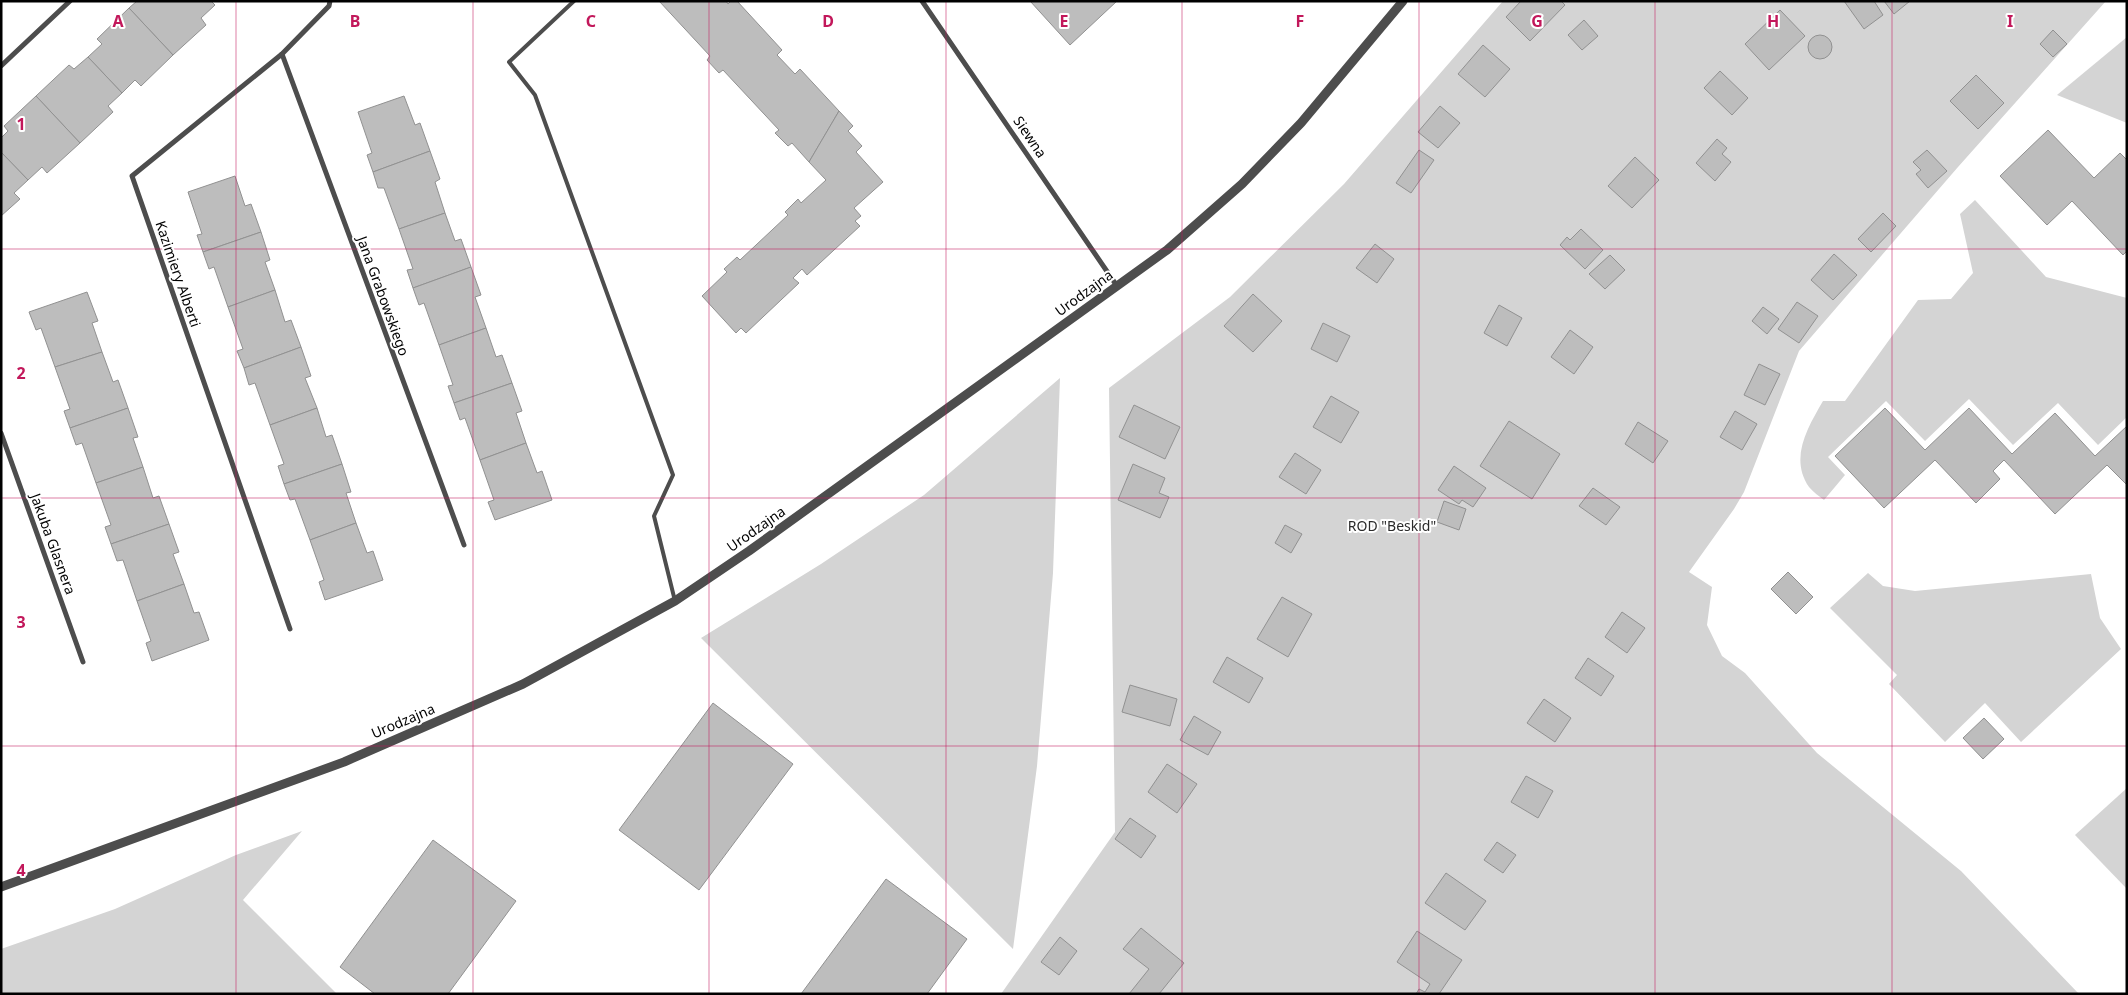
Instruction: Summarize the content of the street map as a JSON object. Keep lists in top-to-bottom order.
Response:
{
  "streets": {
    "street": [
      "Siewna",
      "Kazimiery Alberti",
      "Urodzajna",
      "Jana Grabowskiego",
      "Jakuba Glasnera"
    ]
  },
  "crossings": [
    ["Siewna", "Urodzajna"],
    ["Kazimiery Alberti", "Jana Grabowskiego"]
  ],
  "parks": ["ROD \"Beskid\""],
  "grid": {
    "columns": [
      "A",
      "B",
      "C",
      "D",
      "E",
      "F",
      "G",
      "H",
      "I"
    ],
    "rows": [
      "1",
      "2",
      "3",
      "4"
    ]
  }
}
